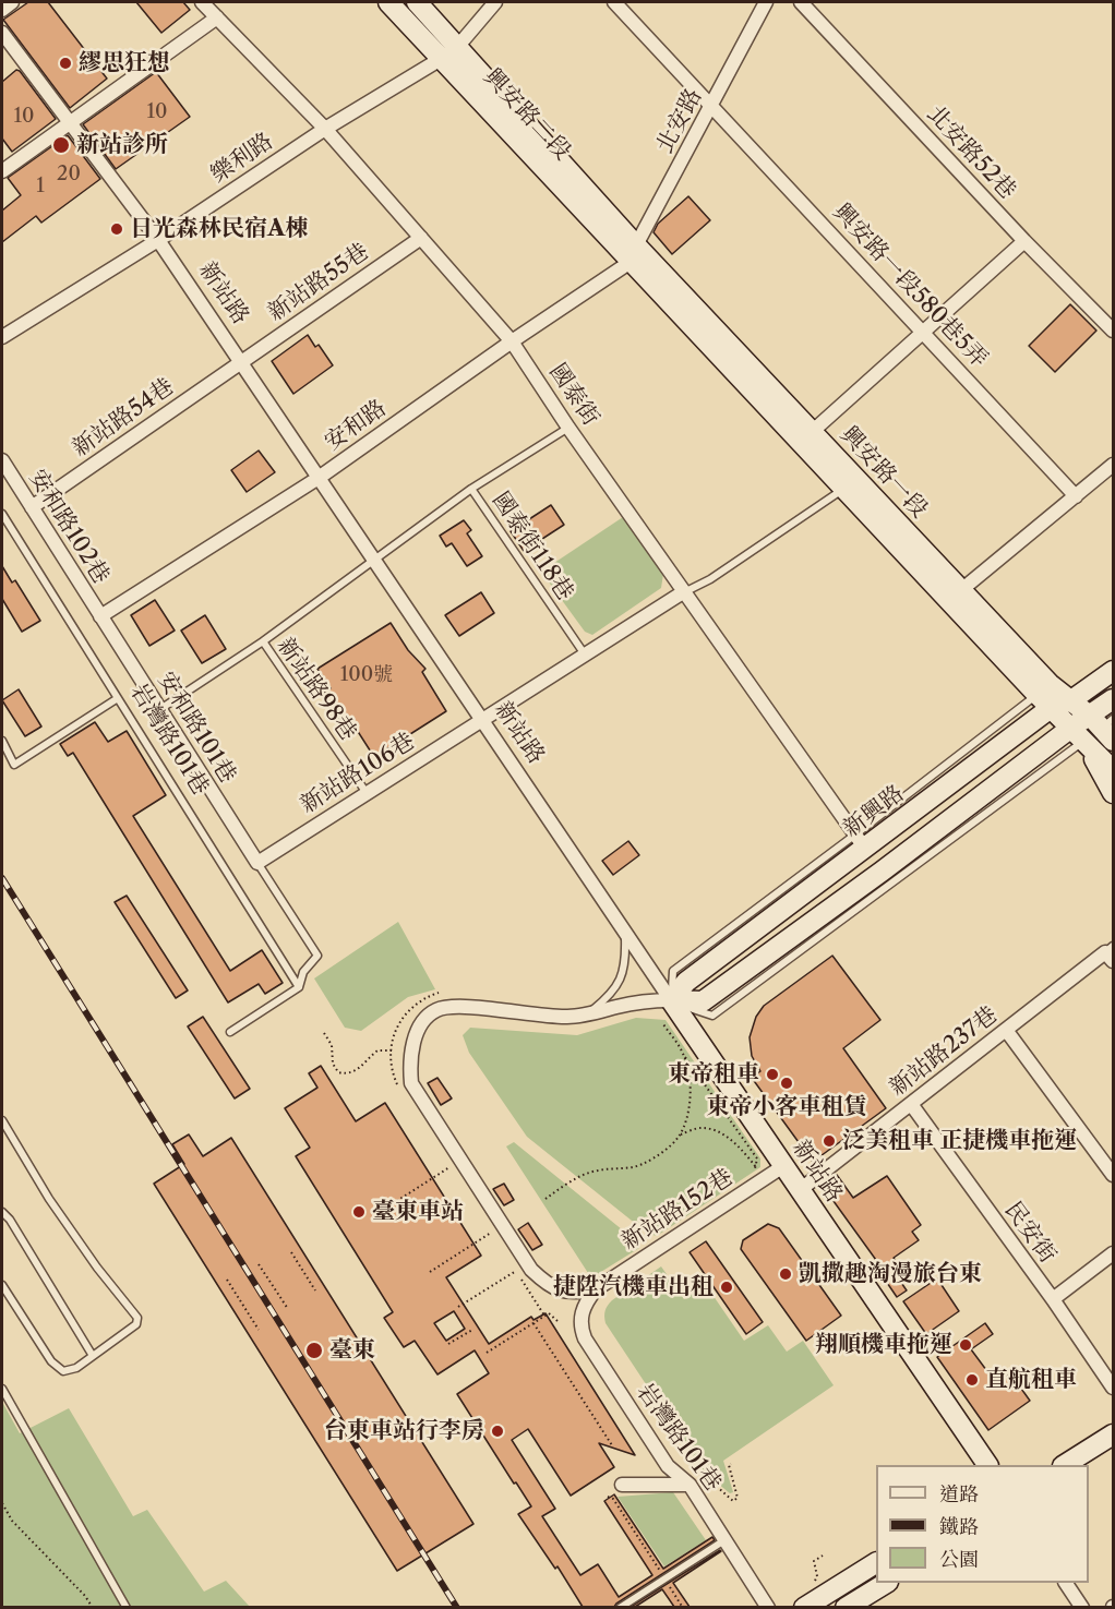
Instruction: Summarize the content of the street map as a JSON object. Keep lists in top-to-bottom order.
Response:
{
  "streets": {
    "street": [
      "興安路二段",
      "北安路",
      "北安路52巷",
      "樂利路",
      "新站路55巷",
      "興安路一段580巷5弄",
      "新站路",
      "國泰街",
      "新站路54巷",
      "安和路",
      "興安路一段",
      "安和路102巷",
      "安和路101巷",
      "岩灣路101巷",
      "新站路106巷",
      "新興路",
      "新站路237巷",
      "新站路152巷",
      "民安街"
    ],
    "lane": ["國泰街118巷", "新站路98巷"]
  },
  "crossings": [
    ["興安路二段", "北安路"],
    ["興安路二段", "樂利路"],
    ["興安路二段", "安和路"],
    ["興安路二段", "興安路一段"],
    ["北安路", "興安路一段580巷5弄"],
    ["北安路", "安和路"],
    ["北安路", "興安路一段"],
    ["樂利路", "新站路"],
    ["樂利路", "國泰街"],
    ["新站路55巷", "新站路"],
    ["新站路55巷", "國泰街"],
    ["新站路55巷", "新站路54巷"],
    ["新站路", "新站路54巷"],
    ["新站路", "安和路"],
    ["新站路", "新站路106巷"],
    ["新站路", "新興路"],
    ["新站路", "新站路237巷"],
    ["新站路", "新站路152巷"],
    ["國泰街", "安和路"],
    ["國泰街", "國泰街118巷"],
    ["國泰街", "新站路106巷"],
    ["國泰街", "新興路"],
    ["新站路54巷", "安和路102巷"],
    ["安和路", "興安路一段"],
    ["安和路", "安和路102巷"],
    ["安和路", "安和路101巷"],
    ["興安路一段", "新興路"],
    ["安和路102巷", "安和路101巷"],
    ["國泰街118巷", "新站路106巷"],
    ["新站路98巷", "安和路101巷"],
    ["新站路98巷", "新站路106巷"],
    ["安和路101巷", "新站路106巷"],
    ["岩灣路101巷", "新站路152巷"],
    ["新站路237巷", "民安街"]
  ],
  "places": [
    "繆思狂想",
    "新站診所",
    "日光森林民宿A棟",
    "東帝租車",
    "東帝小客車租賃",
    "泛美租車 正捷機車拖運",
    "臺東車站",
    "凱撒趣淘漫旅台東",
    "捷陞汽機車出租",
    "翔順機車拖運",
    "臺東",
    "直航租車",
    "台東車站行李房"
  ],
  "house_numbers": [
    "10",
    "10",
    "20",
    "1",
    "100號"
  ],
  "legend": ["道路", "鐵路", "公園"]
}
